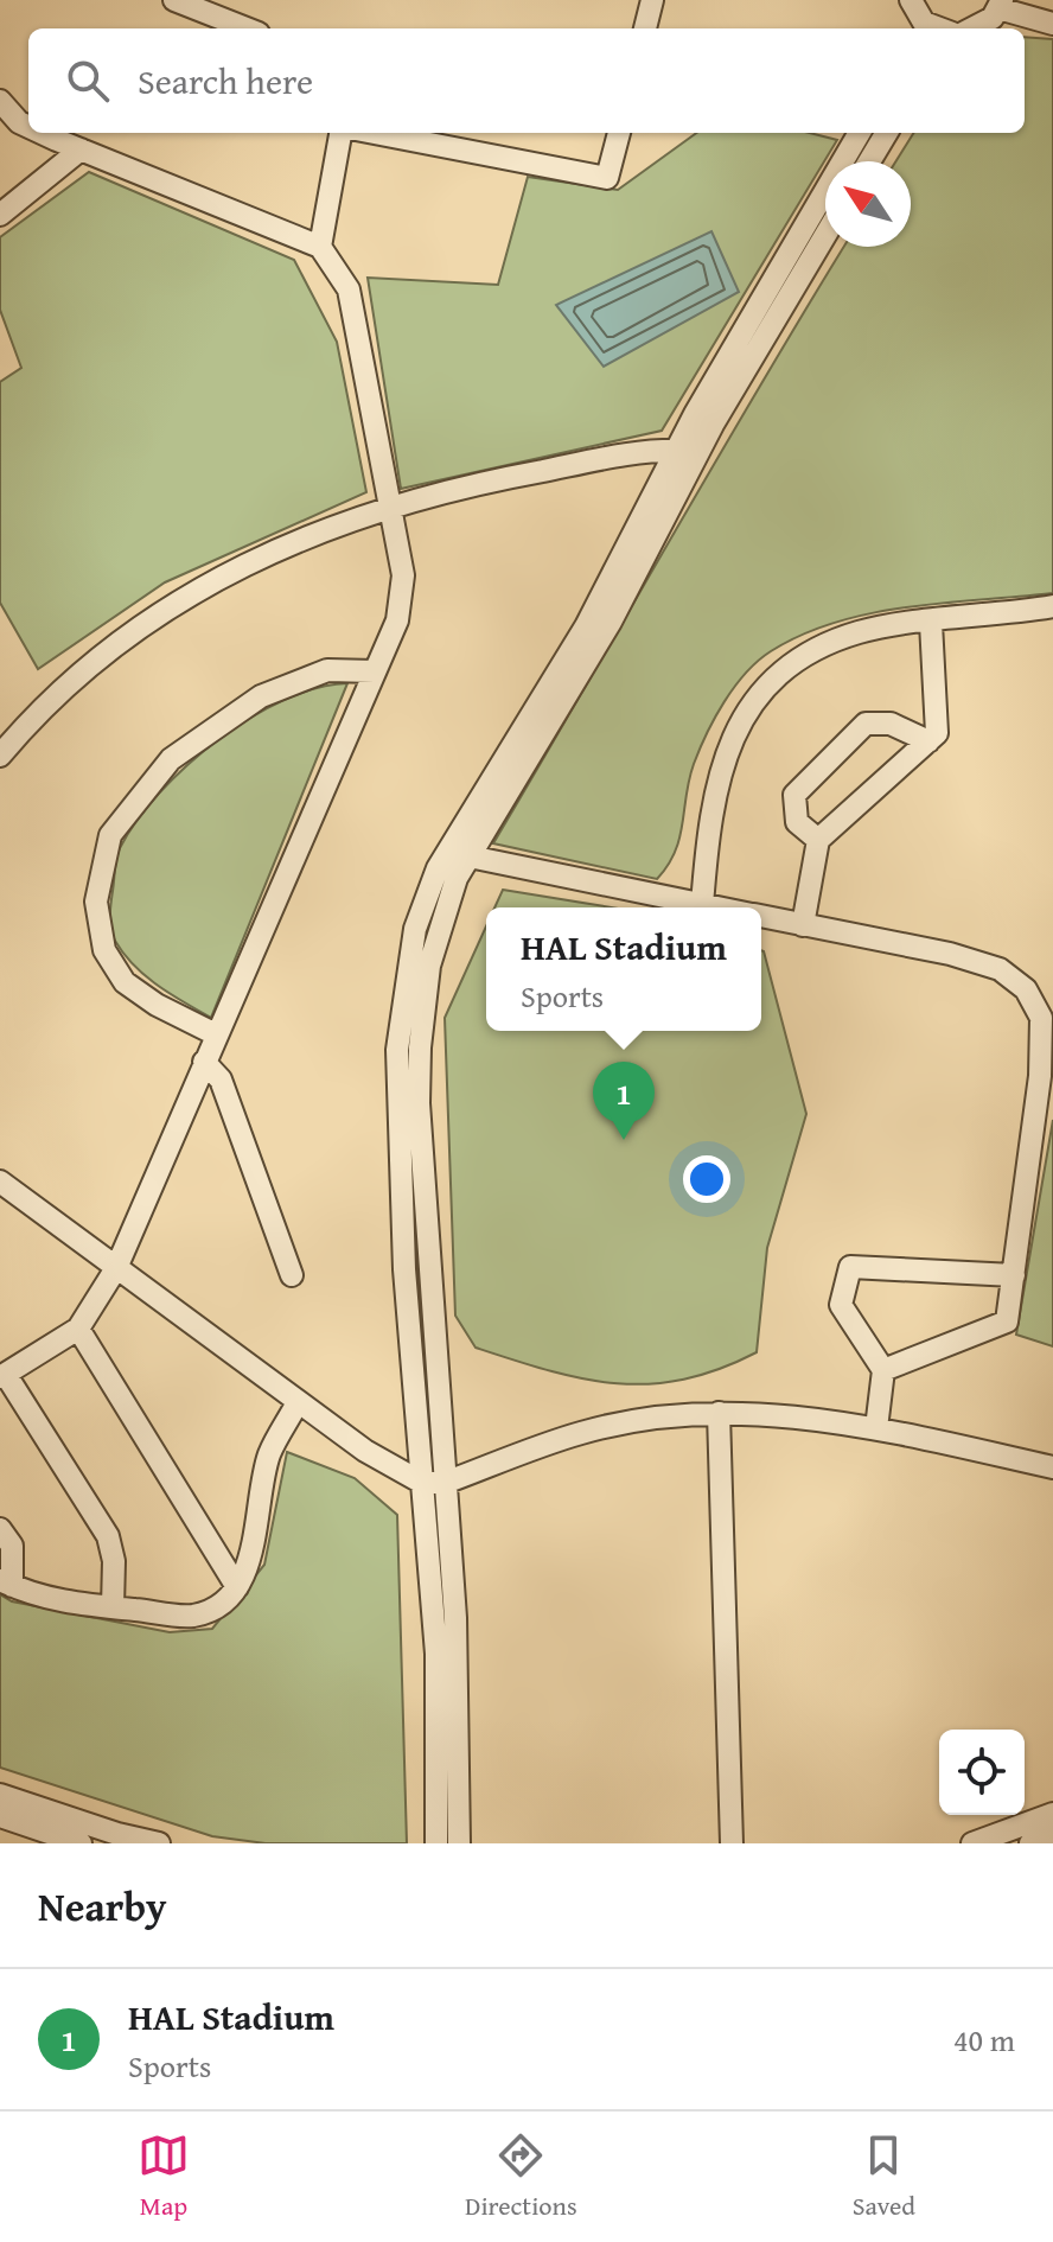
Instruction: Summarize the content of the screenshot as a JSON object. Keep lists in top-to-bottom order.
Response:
{
  "north": "top left",
  "page": {
    "search": "Search here",
    "popup": ["HAL Stadium", "Sports"],
    "pins": "1",
    "heading": "Nearby",
    "list": [
      {
        "mark": "1",
        "name": "HAL Stadium",
        "note": "Sports",
        "value": "40 m"
      }
    ],
    "nav": ["Map", "Directions", "Saved"]
  }
}
